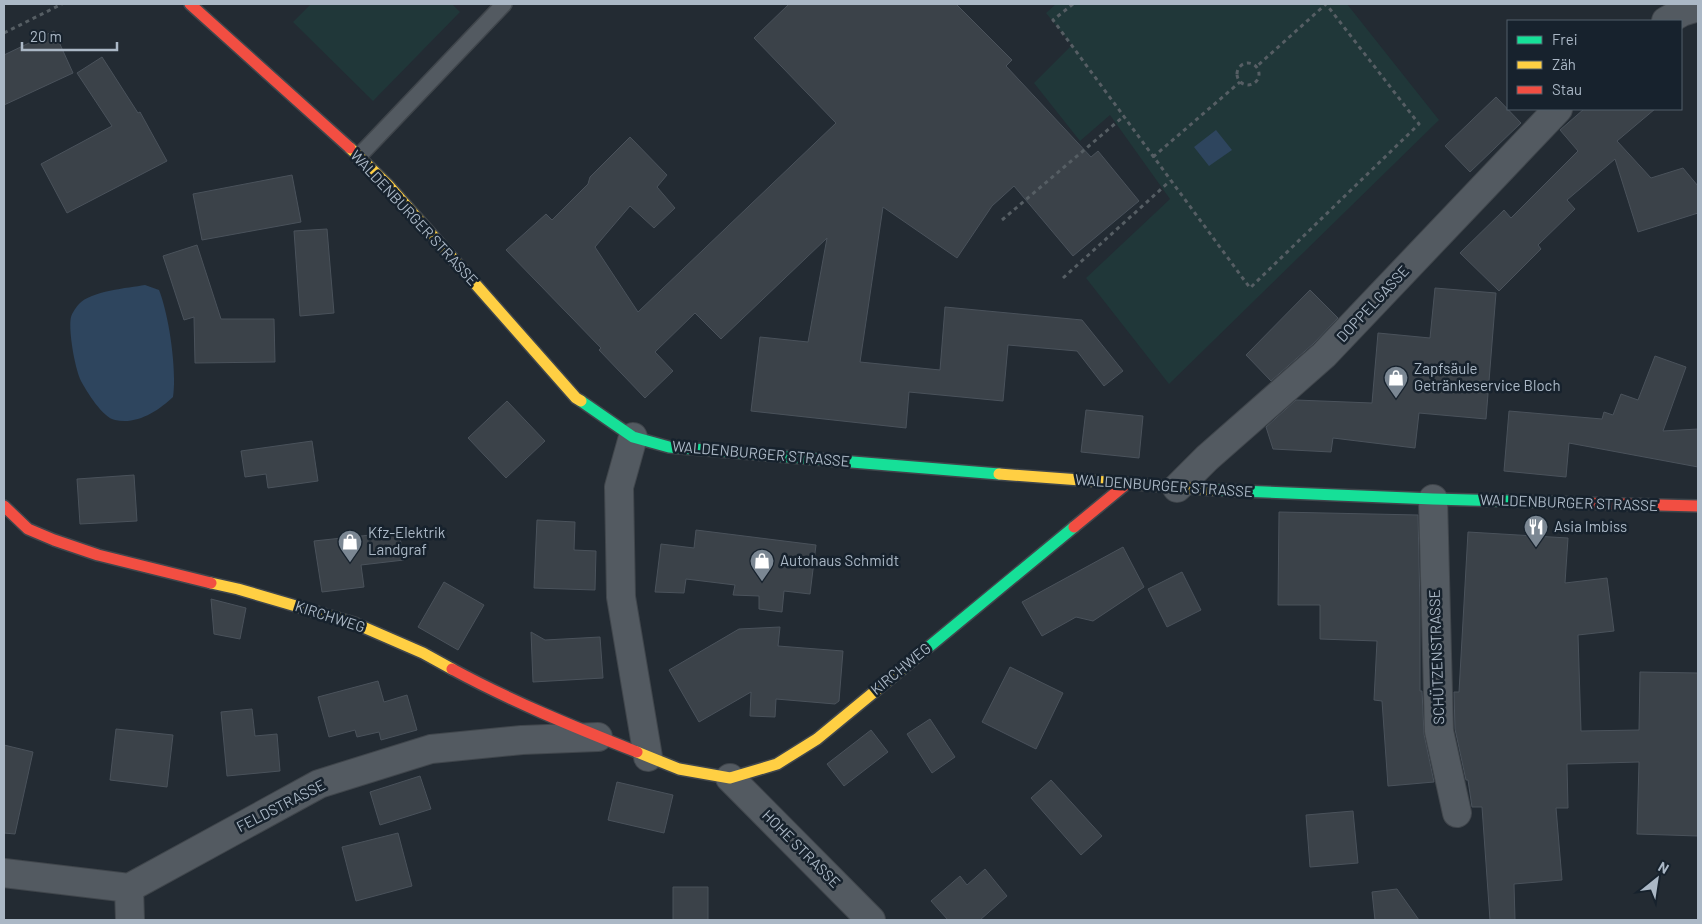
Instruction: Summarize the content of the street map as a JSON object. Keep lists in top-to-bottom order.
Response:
{
  "streets": {
    "main road": ["WALDENBURGER STRASSE", "KIRCHWEG"],
    "street": [
      "DOPPELGASSE",
      "SCHÜTZENSTRASSE",
      "FELDSTRASSE",
      "HOHE STRASSE"
    ]
  },
  "crossings": [
    ["WALDENBURGER STRASSE", "DOPPELGASSE"],
    ["WALDENBURGER STRASSE", "KIRCHWEG"],
    ["WALDENBURGER STRASSE", "SCHÜTZENSTRASSE"],
    ["KIRCHWEG", "FELDSTRASSE"],
    ["KIRCHWEG", "HOHE STRASSE"]
  ],
  "places": {
    "shop": ["Zapfsäule Getränkeservice Bloch", "Kfz-Elektrik Landgraf", "Autohaus Schmidt"],
    "restaurant": ["Asia Imbiss"]
  },
  "legend": ["Frei", "Zäh", "Stau"],
  "scale_bar": "20 m",
  "north": "top right"
}
